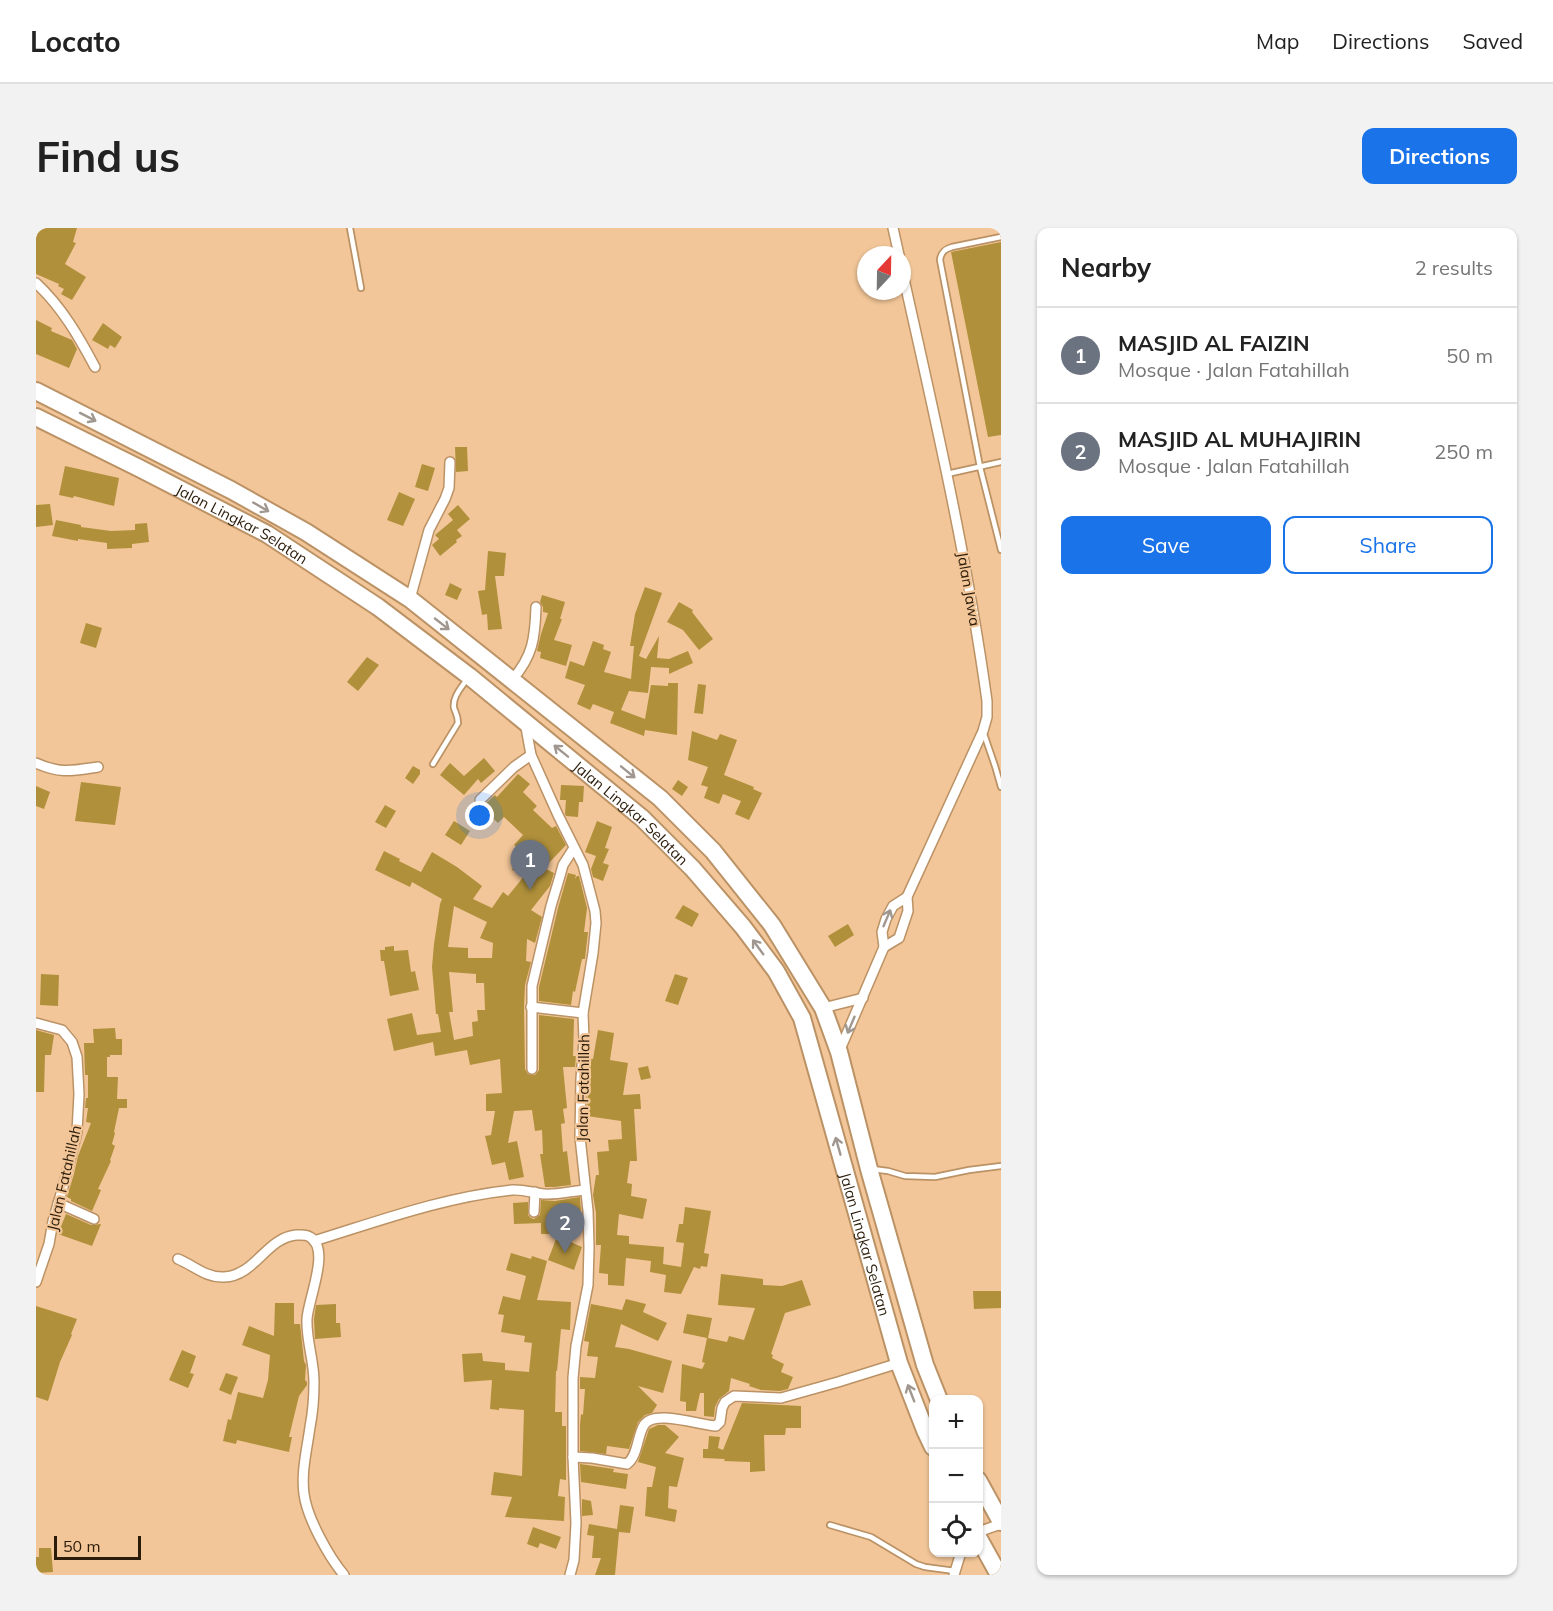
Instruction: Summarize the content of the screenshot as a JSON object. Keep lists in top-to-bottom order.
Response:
{
  "streets": {
    "highway": ["Jalan Lingkar Selatan"],
    "street": ["Jalan Jawa", "Jalan Fatahillah"]
  },
  "crossings": [
    ["Jalan Lingkar Selatan", "Jalan Jawa"],
    ["Jalan Lingkar Selatan", "Jalan Fatahillah"]
  ],
  "scale_bar": "50 m",
  "north": "top",
  "page": {
    "header": "Locato",
    "nav": ["Map", "Directions", "Saved"],
    "buttons": [
      "Directions",
      ["Save", "Share"]
    ],
    "title": "Find us",
    "heading": ["Nearby", "2 results"],
    "list": [
      {
        "mark": "1",
        "name": "MASJID AL FAIZIN",
        "note": "Mosque · Jalan Fatahillah",
        "value": "50 m"
      },
      {
        "mark": "2",
        "name": "MASJID AL MUHAJIRIN",
        "note": "Mosque · Jalan Fatahillah",
        "value": "250 m"
      }
    ],
    "pins": ["1", "2"],
    "map_buttons": ["+", "−"],
    "scale": "50 m"
  }
}
